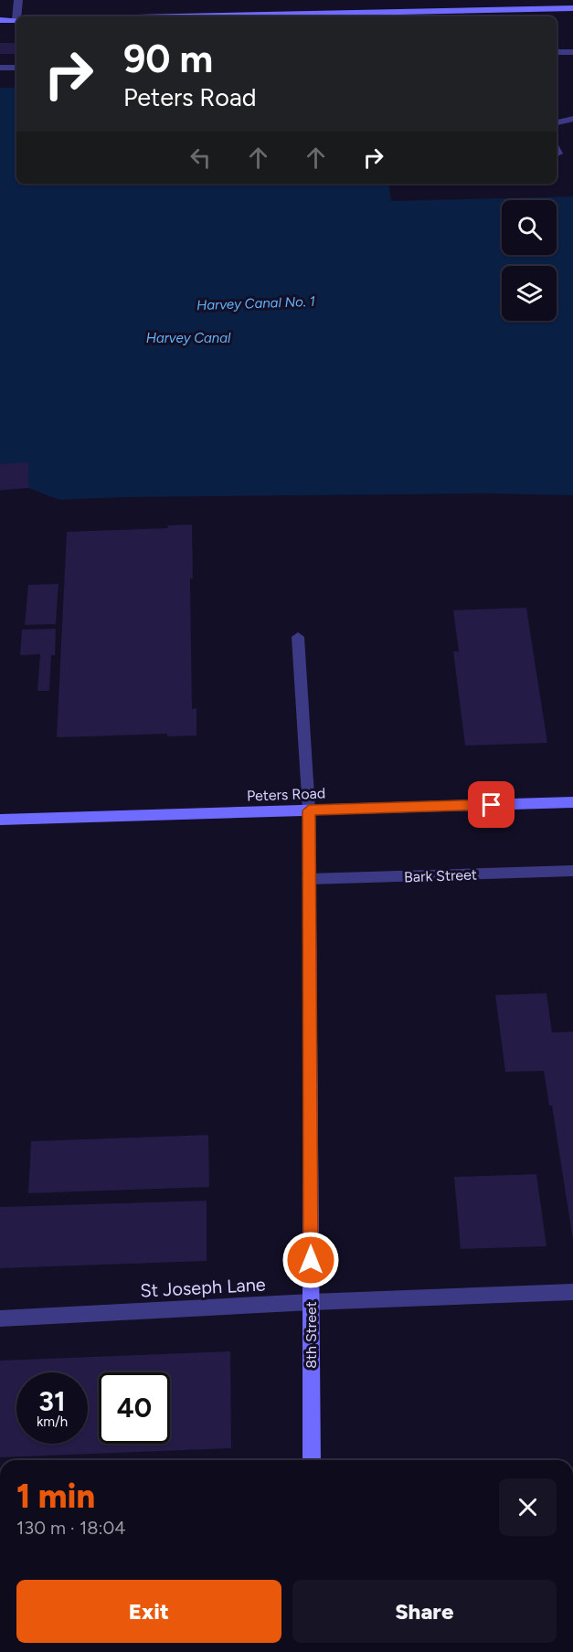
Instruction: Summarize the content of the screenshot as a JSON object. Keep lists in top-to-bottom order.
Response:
{
  "streets": {
    "main road": ["Peters Road", "8th Street"],
    "street": ["Bark Street", "St Joseph Lane"]
  },
  "crossings": [
    ["Peters Road", "8th Street"],
    ["Bark Street", "8th Street"],
    ["St Joseph Lane", "8th Street"]
  ],
  "water": ["Harvey Canal No. 1", "Harvey Canal"],
  "page": {
    "turn": ["90 m", "Peters Road"],
    "speed": "31 km/h",
    "limit": "40",
    "heading": ["1 min", "130 m · 18:04"],
    "buttons": ["Exit", "Share"]
  }
}
